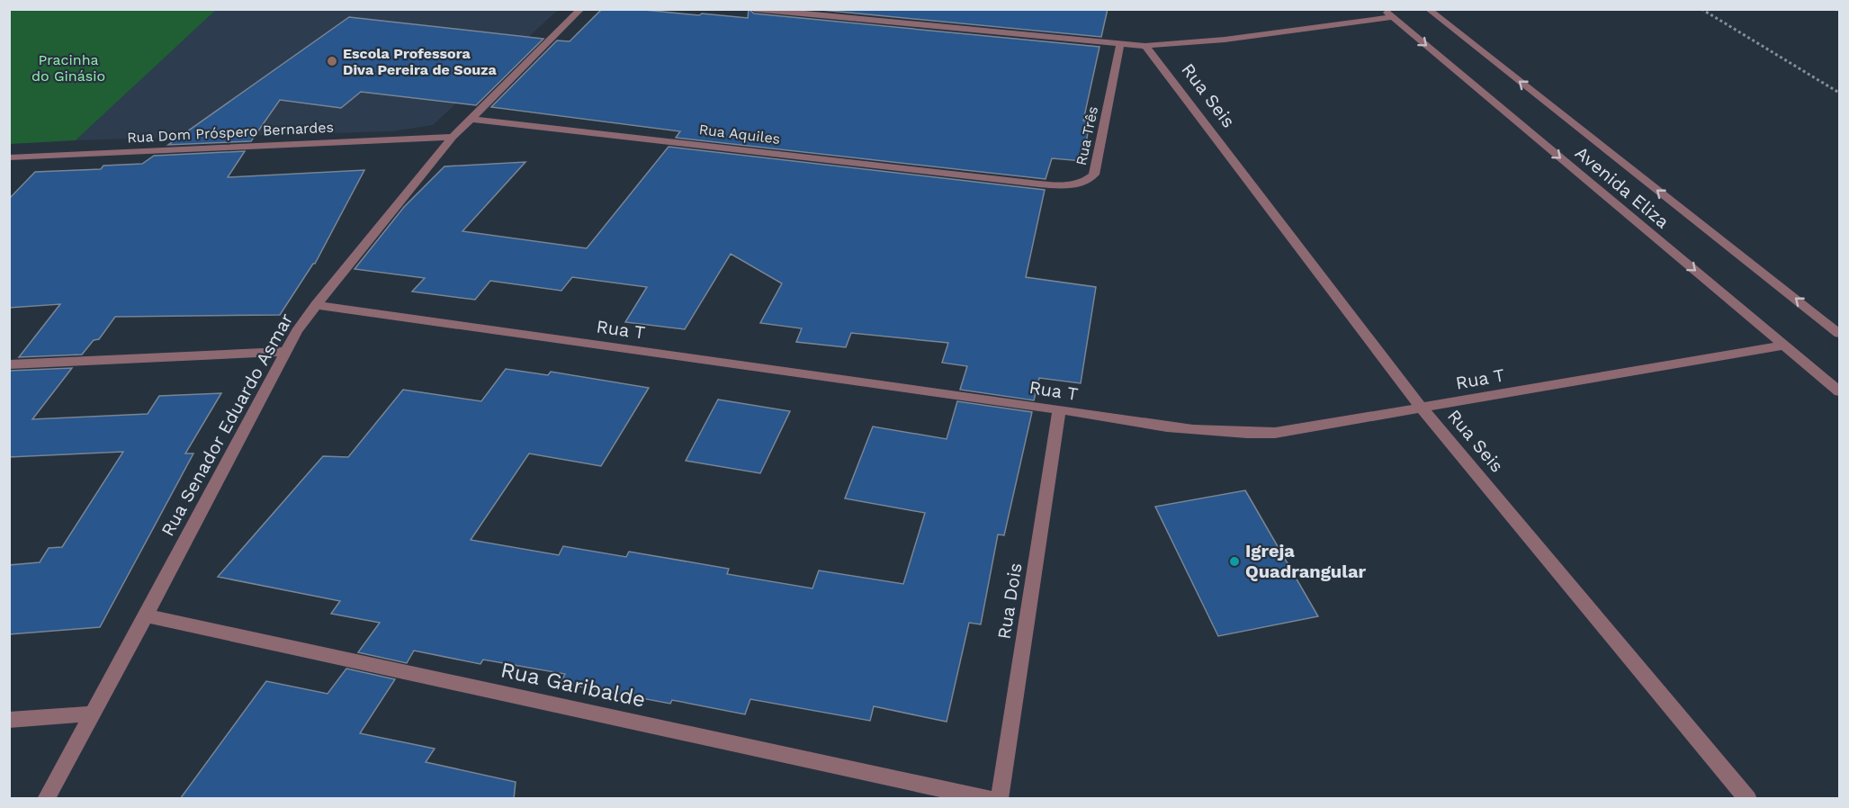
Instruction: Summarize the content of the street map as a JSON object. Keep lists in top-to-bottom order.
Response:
{
  "streets": {
    "street": [
      "Rua Seis",
      "Rua Dom Próspero Bernardes",
      "Rua Aquiles",
      "Rua Três",
      "Avenida Eliza",
      "Rua T",
      "Rua Senador Eduardo Asmar",
      "Rua Dois",
      "Rua Garibalde"
    ]
  },
  "crossings": [
    ["Rua Seis", "Rua T"],
    ["Rua Dom Próspero Bernardes", "Rua Senador Eduardo Asmar"],
    ["Rua Aquiles", "Rua Três"],
    ["Rua Aquiles", "Rua Senador Eduardo Asmar"],
    ["Avenida Eliza", "Rua T"],
    ["Rua T", "Rua Senador Eduardo Asmar"],
    ["Rua T", "Rua Dois"],
    ["Rua Senador Eduardo Asmar", "Rua Garibalde"]
  ],
  "parks": ["Pracinha do Ginásio"],
  "places": ["Escola Professora Diva Pereira de Souza", "Igreja Quadrangular"]
}
